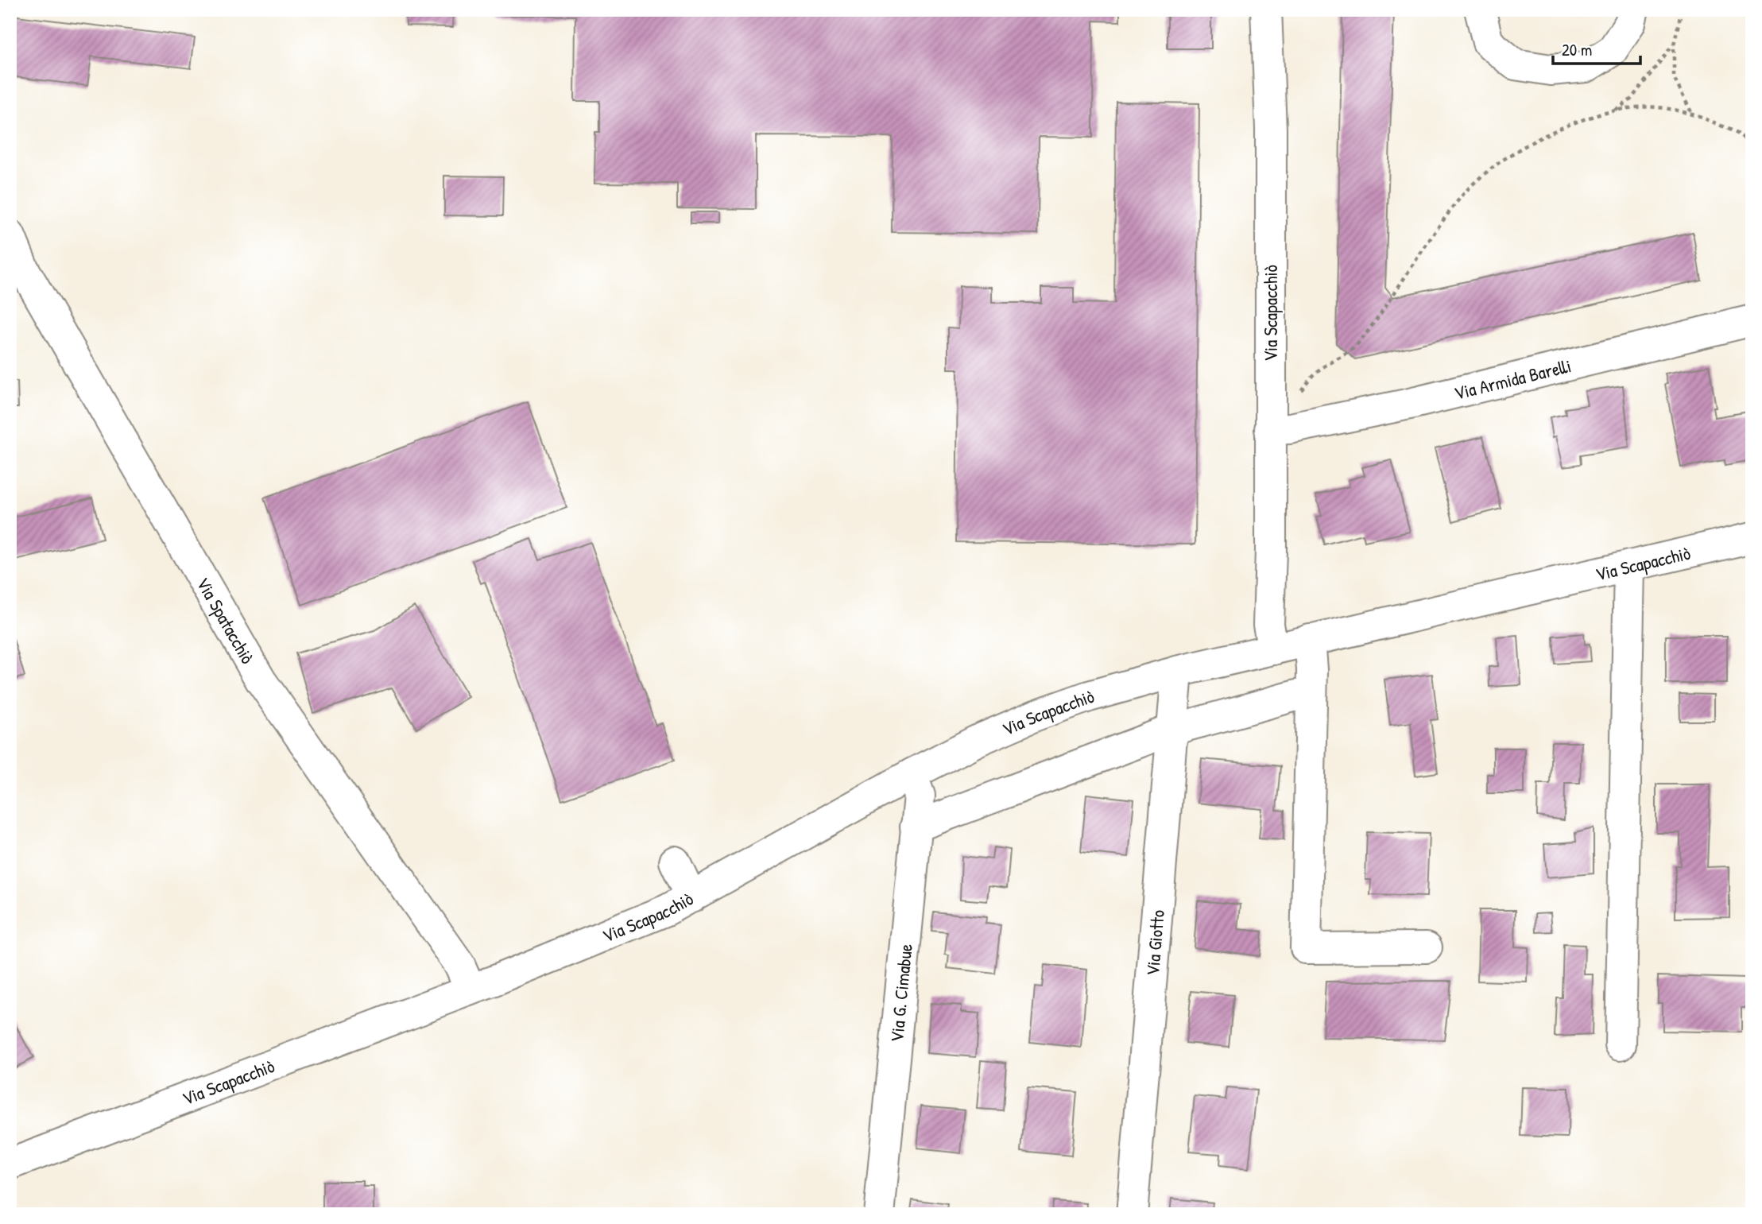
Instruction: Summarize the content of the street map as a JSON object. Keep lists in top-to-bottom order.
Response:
{
  "streets": {
    "street": [
      "Via Scapacchiò",
      "Via Armida Barelli",
      "Via Spatacchiò",
      "Via Giotto",
      "Via G. Cimabue"
    ]
  },
  "crossings": [
    ["Via Scapacchiò", "Via Armida Barelli"],
    ["Via Scapacchiò", "Via Spatacchiò"],
    ["Via Scapacchiò", "Via Giotto"],
    ["Via Scapacchiò", "Via G. Cimabue"]
  ],
  "scale_bar": "20 m"
}
